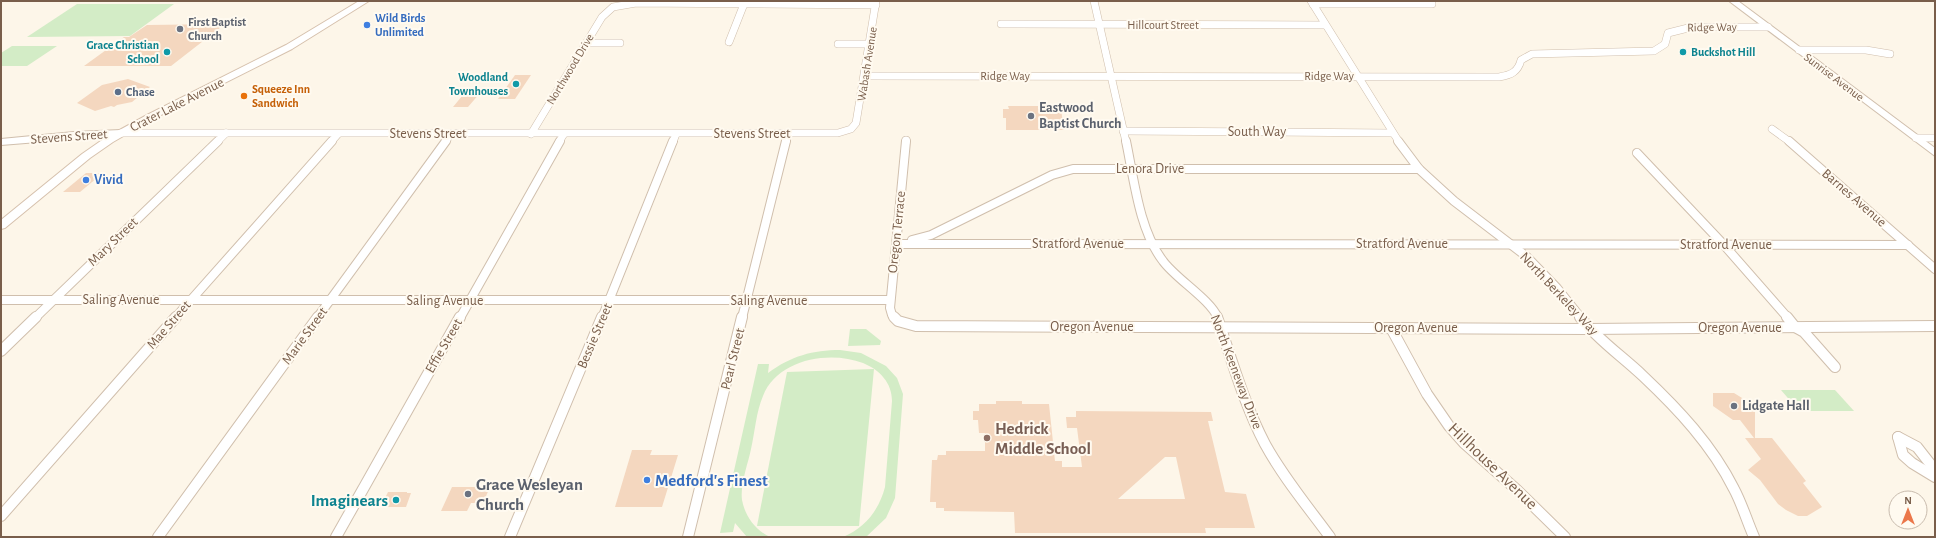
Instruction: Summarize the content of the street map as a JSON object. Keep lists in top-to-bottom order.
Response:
{
  "streets": {
    "main road": ["Crater Lake Avenue"],
    "street": [
      "Hillcourt Street",
      "Ridge Way",
      "Wabash Avenue",
      "Northwood Drive",
      "Sunrise Avenue",
      "South Way",
      "Stevens Street",
      "Lenora Drive",
      "Barnes Avenue",
      "Oregon Terrace",
      "Mary Street",
      "Stratford Avenue",
      "North Berkeley Way",
      "Saling Avenue",
      "Mae Street",
      "Oregon Avenue",
      "Marie Street",
      "Bessie Street",
      "Effie Street",
      "Pearl Street",
      "North Keeneway Drive",
      "Hillhouse Avenue"
    ]
  },
  "crossings": [
    ["Hillcourt Street", "North Berkeley Way"],
    ["Hillcourt Street", "North Keeneway Drive"],
    ["Ridge Way", "Wabash Avenue"],
    ["Ridge Way", "Sunrise Avenue"],
    ["Ridge Way", "North Berkeley Way"],
    ["Ridge Way", "North Keeneway Drive"],
    ["Wabash Avenue", "Stevens Street"],
    ["Northwood Drive", "Stevens Street"],
    ["Crater Lake Avenue", "Stevens Street"],
    ["South Way", "North Berkeley Way"],
    ["South Way", "North Keeneway Drive"],
    ["Stevens Street", "Mary Street"],
    ["Stevens Street", "Mae Street"],
    ["Stevens Street", "Marie Street"],
    ["Stevens Street", "Bessie Street"],
    ["Stevens Street", "Effie Street"],
    ["Stevens Street", "Pearl Street"],
    ["Lenora Drive", "Oregon Terrace"],
    ["Lenora Drive", "Stratford Avenue"],
    ["Lenora Drive", "North Berkeley Way"],
    ["Lenora Drive", "North Keeneway Drive"],
    ["Barnes Avenue", "Stratford Avenue"],
    ["Oregon Terrace", "Stratford Avenue"],
    ["Oregon Terrace", "Saling Avenue"],
    ["Oregon Terrace", "Oregon Avenue"],
    ["Mary Street", "Saling Avenue"],
    ["Stratford Avenue", "North Berkeley Way"],
    ["Stratford Avenue", "North Keeneway Drive"],
    ["North Berkeley Way", "Oregon Avenue"],
    ["Saling Avenue", "Mae Street"],
    ["Saling Avenue", "Marie Street"],
    ["Saling Avenue", "Bessie Street"],
    ["Saling Avenue", "Effie Street"],
    ["Saling Avenue", "Pearl Street"],
    ["Oregon Avenue", "North Keeneway Drive"],
    ["Oregon Avenue", "Hillhouse Avenue"]
  ],
  "places": [
    "Wild Birds Unlimited",
    "First Baptist Church",
    "Grace Christian School",
    "Buckshot Hill",
    "Woodland Townhouses",
    "Chase",
    "Squeeze Inn Sandwich",
    "Eastwood Baptist Church",
    "Vivid",
    "Lidgate Hall",
    "Hedrick Middle School",
    "Medford's Finest",
    "Grace Wesleyan Church",
    "Imaginears"
  ],
  "north": "top"
}
